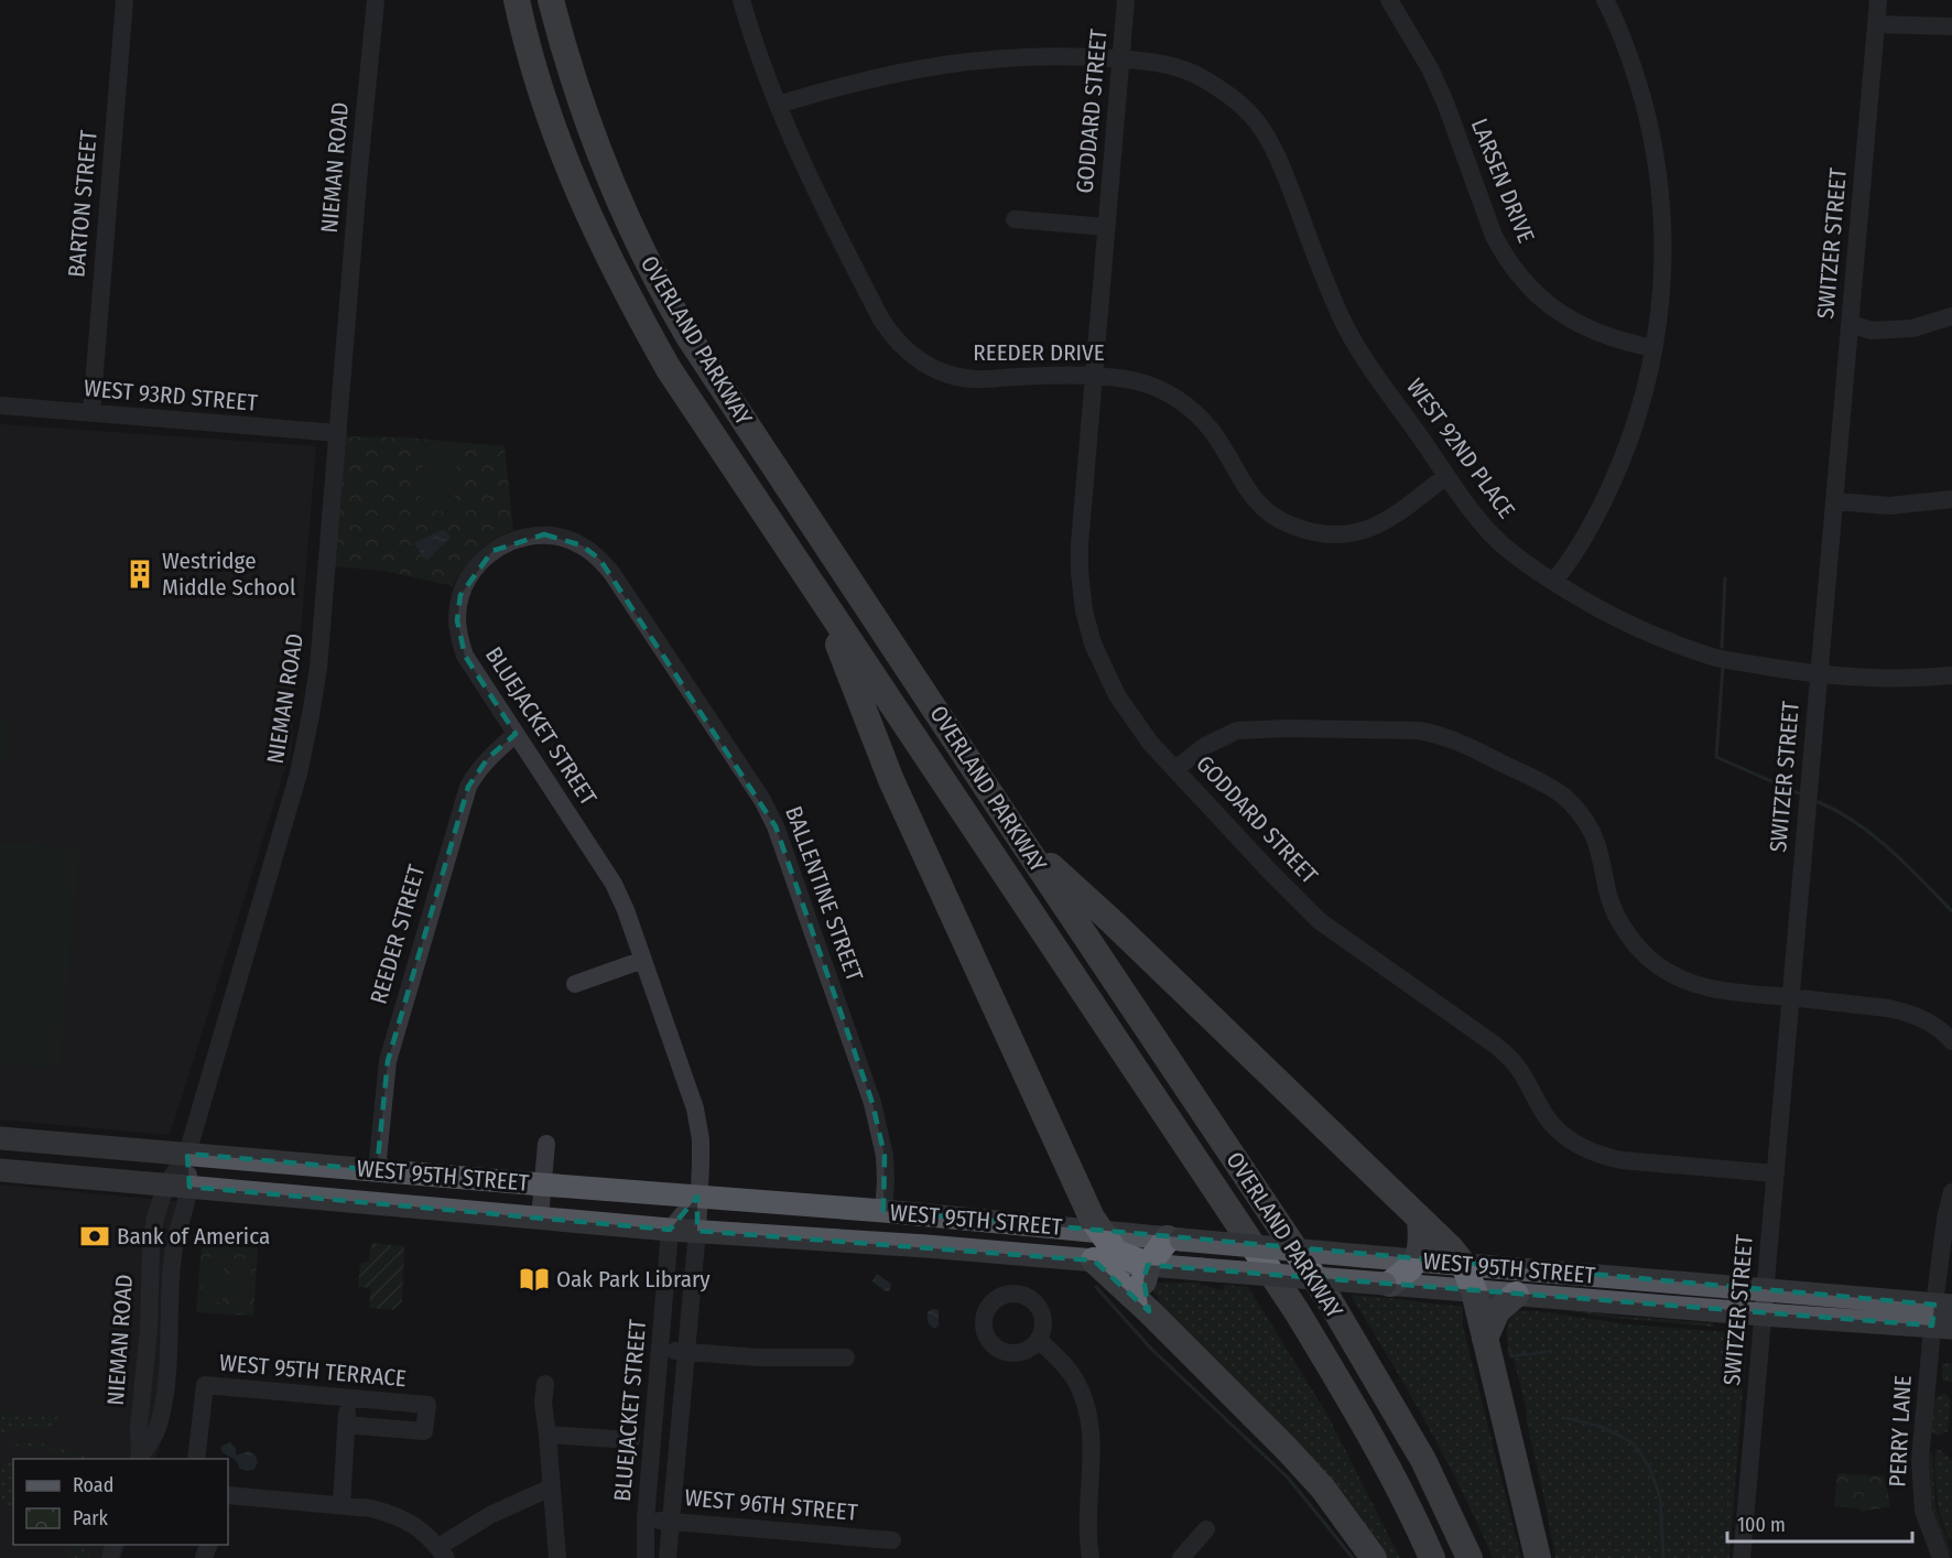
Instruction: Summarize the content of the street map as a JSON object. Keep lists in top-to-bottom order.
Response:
{
  "streets": {
    "highway": ["OVERLAND PARKWAY"],
    "main road": ["WEST 95TH STREET"],
    "street": [
      "GODDARD STREET",
      "NIEMAN ROAD",
      "LARSEN DRIVE",
      "BARTON STREET",
      "SWITZER STREET",
      "REEDER DRIVE",
      "WEST 93RD STREET",
      "WEST 92ND PLACE",
      "BLUEJACKET STREET",
      "BALLENTINE STREET",
      "REEDER STREET",
      "WEST 95TH TERRACE",
      "PERRY LANE",
      "WEST 96TH STREET"
    ]
  },
  "crossings": [
    ["GODDARD STREET", "SWITZER STREET"],
    ["GODDARD STREET", "REEDER DRIVE"],
    ["GODDARD STREET", "WEST 92ND PLACE"],
    ["NIEMAN ROAD", "WEST 93RD STREET"],
    ["NIEMAN ROAD", "WEST 95TH STREET"],
    ["BARTON STREET", "WEST 93RD STREET"],
    ["SWITZER STREET", "WEST 92ND PLACE"],
    ["SWITZER STREET", "WEST 95TH STREET"],
    ["REEDER DRIVE", "WEST 92ND PLACE"],
    ["BLUEJACKET STREET", "BALLENTINE STREET"],
    ["BLUEJACKET STREET", "REEDER STREET"],
    ["BLUEJACKET STREET", "WEST 95TH STREET"],
    ["BLUEJACKET STREET", "WEST 96TH STREET"],
    ["BALLENTINE STREET", "WEST 95TH STREET"],
    ["REEDER STREET", "WEST 95TH STREET"],
    ["WEST 95TH STREET", "PERRY LANE"]
  ],
  "places": {
    "building": ["Westridge Middle School"],
    "bank": ["Bank of America"],
    "library": ["Oak Park Library"]
  },
  "legend": ["Road", "Park"],
  "scale_bar": "100 m"
}
